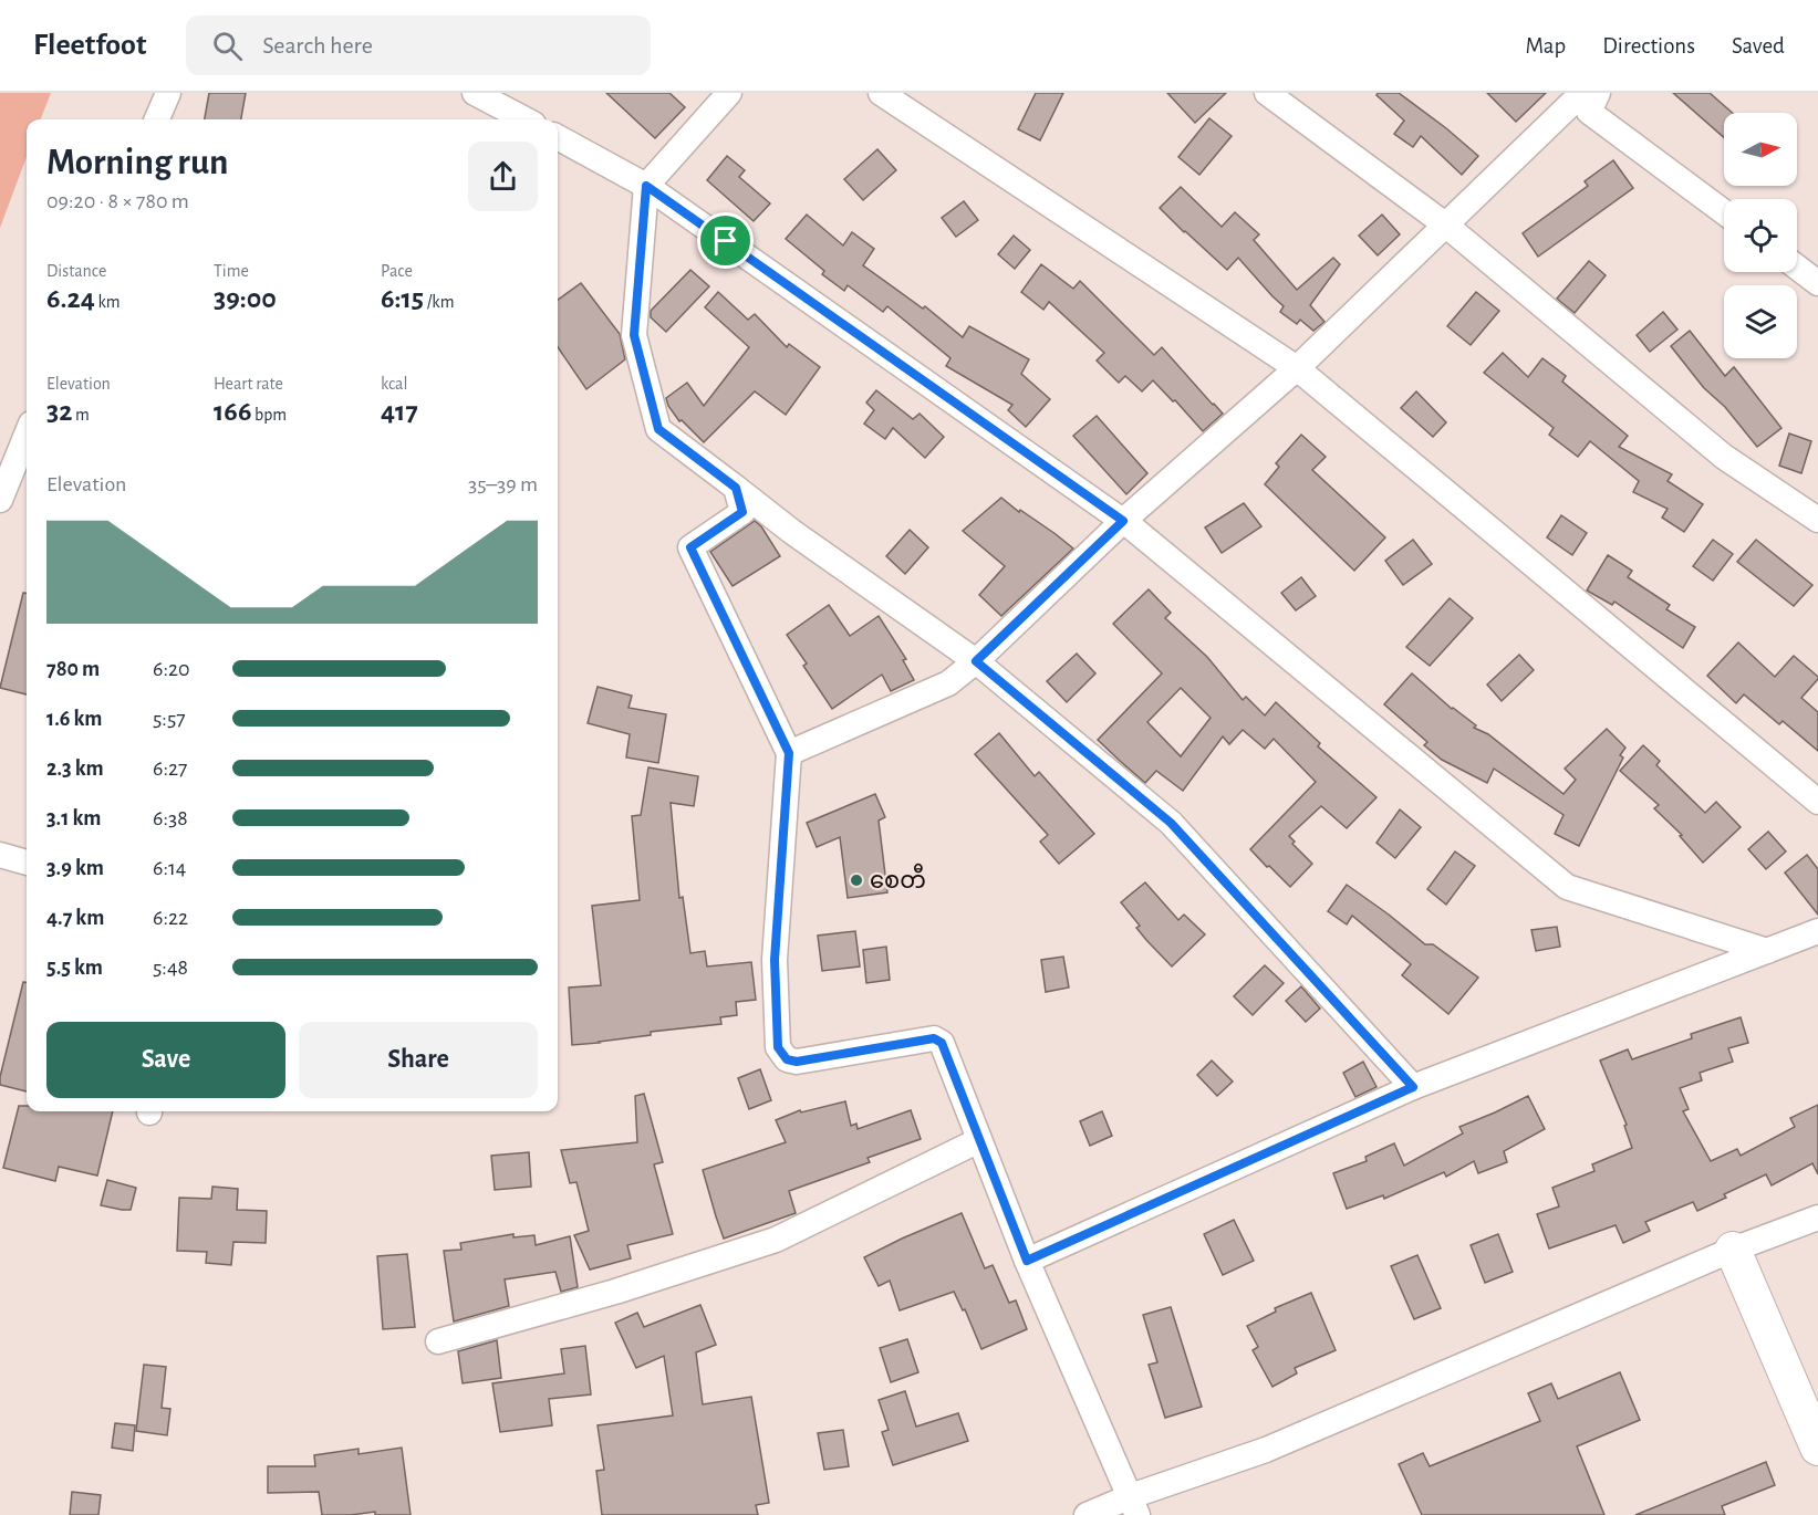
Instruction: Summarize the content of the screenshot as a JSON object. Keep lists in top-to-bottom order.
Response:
{
  "places": ["စေတီ"],
  "north": "right",
  "page": {
    "header": "Fleetfoot",
    "search": "Search here",
    "nav": ["Map", "Directions", "Saved"],
    "heading": ["Morning run", "09:20 · 8 × 780 m"],
    "stats": [
      ["Distance", "6.24 km"],
      ["Time", "39:00"],
      ["Pace", "6:15 /km"],
      ["Elevation", "32 m"],
      ["Heart rate", "166 bpm"],
      ["kcal", "417"]
    ],
    "chart": ["Elevation", "35–39 m"],
    "list": [
      {
        "name": "780 m",
        "note": "6:20"
      },
      {
        "name": "1.6 km",
        "note": "5:57"
      },
      {
        "name": "2.3 km",
        "note": "6:27"
      },
      {
        "name": "3.1 km",
        "note": "6:38"
      },
      {
        "name": "3.9 km",
        "note": "6:14"
      },
      {
        "name": "4.7 km",
        "note": "6:22"
      },
      {
        "name": "5.5 km",
        "note": "5:48"
      }
    ],
    "buttons": ["Save", "Share"]
  }
}
